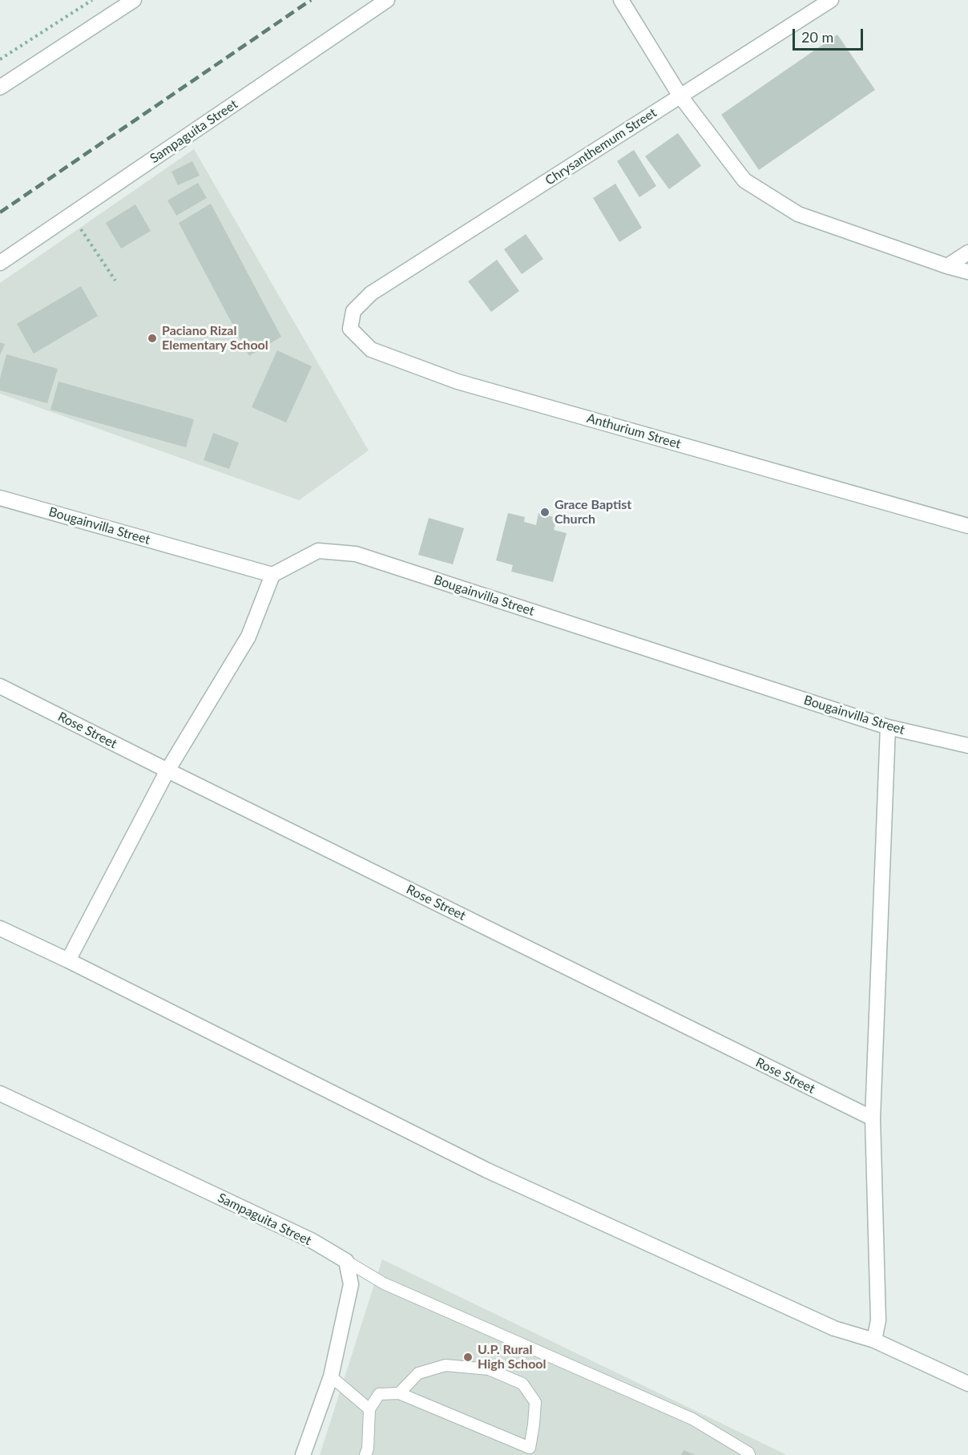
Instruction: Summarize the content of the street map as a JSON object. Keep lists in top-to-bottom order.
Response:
{
  "streets": {
    "street": [
      "Sampaguita Street",
      "Chrysanthemum Street",
      "Anthurium Street",
      "Bougainvilla Street",
      "Rose Street"
    ]
  },
  "crossings": [
    ["Chrysanthemum Street", "Anthurium Street"]
  ],
  "places": ["Paciano Rizal Elementary School", "Grace Baptist Church", "U.P. Rural High School"],
  "scale_bar": "20 m"
}
